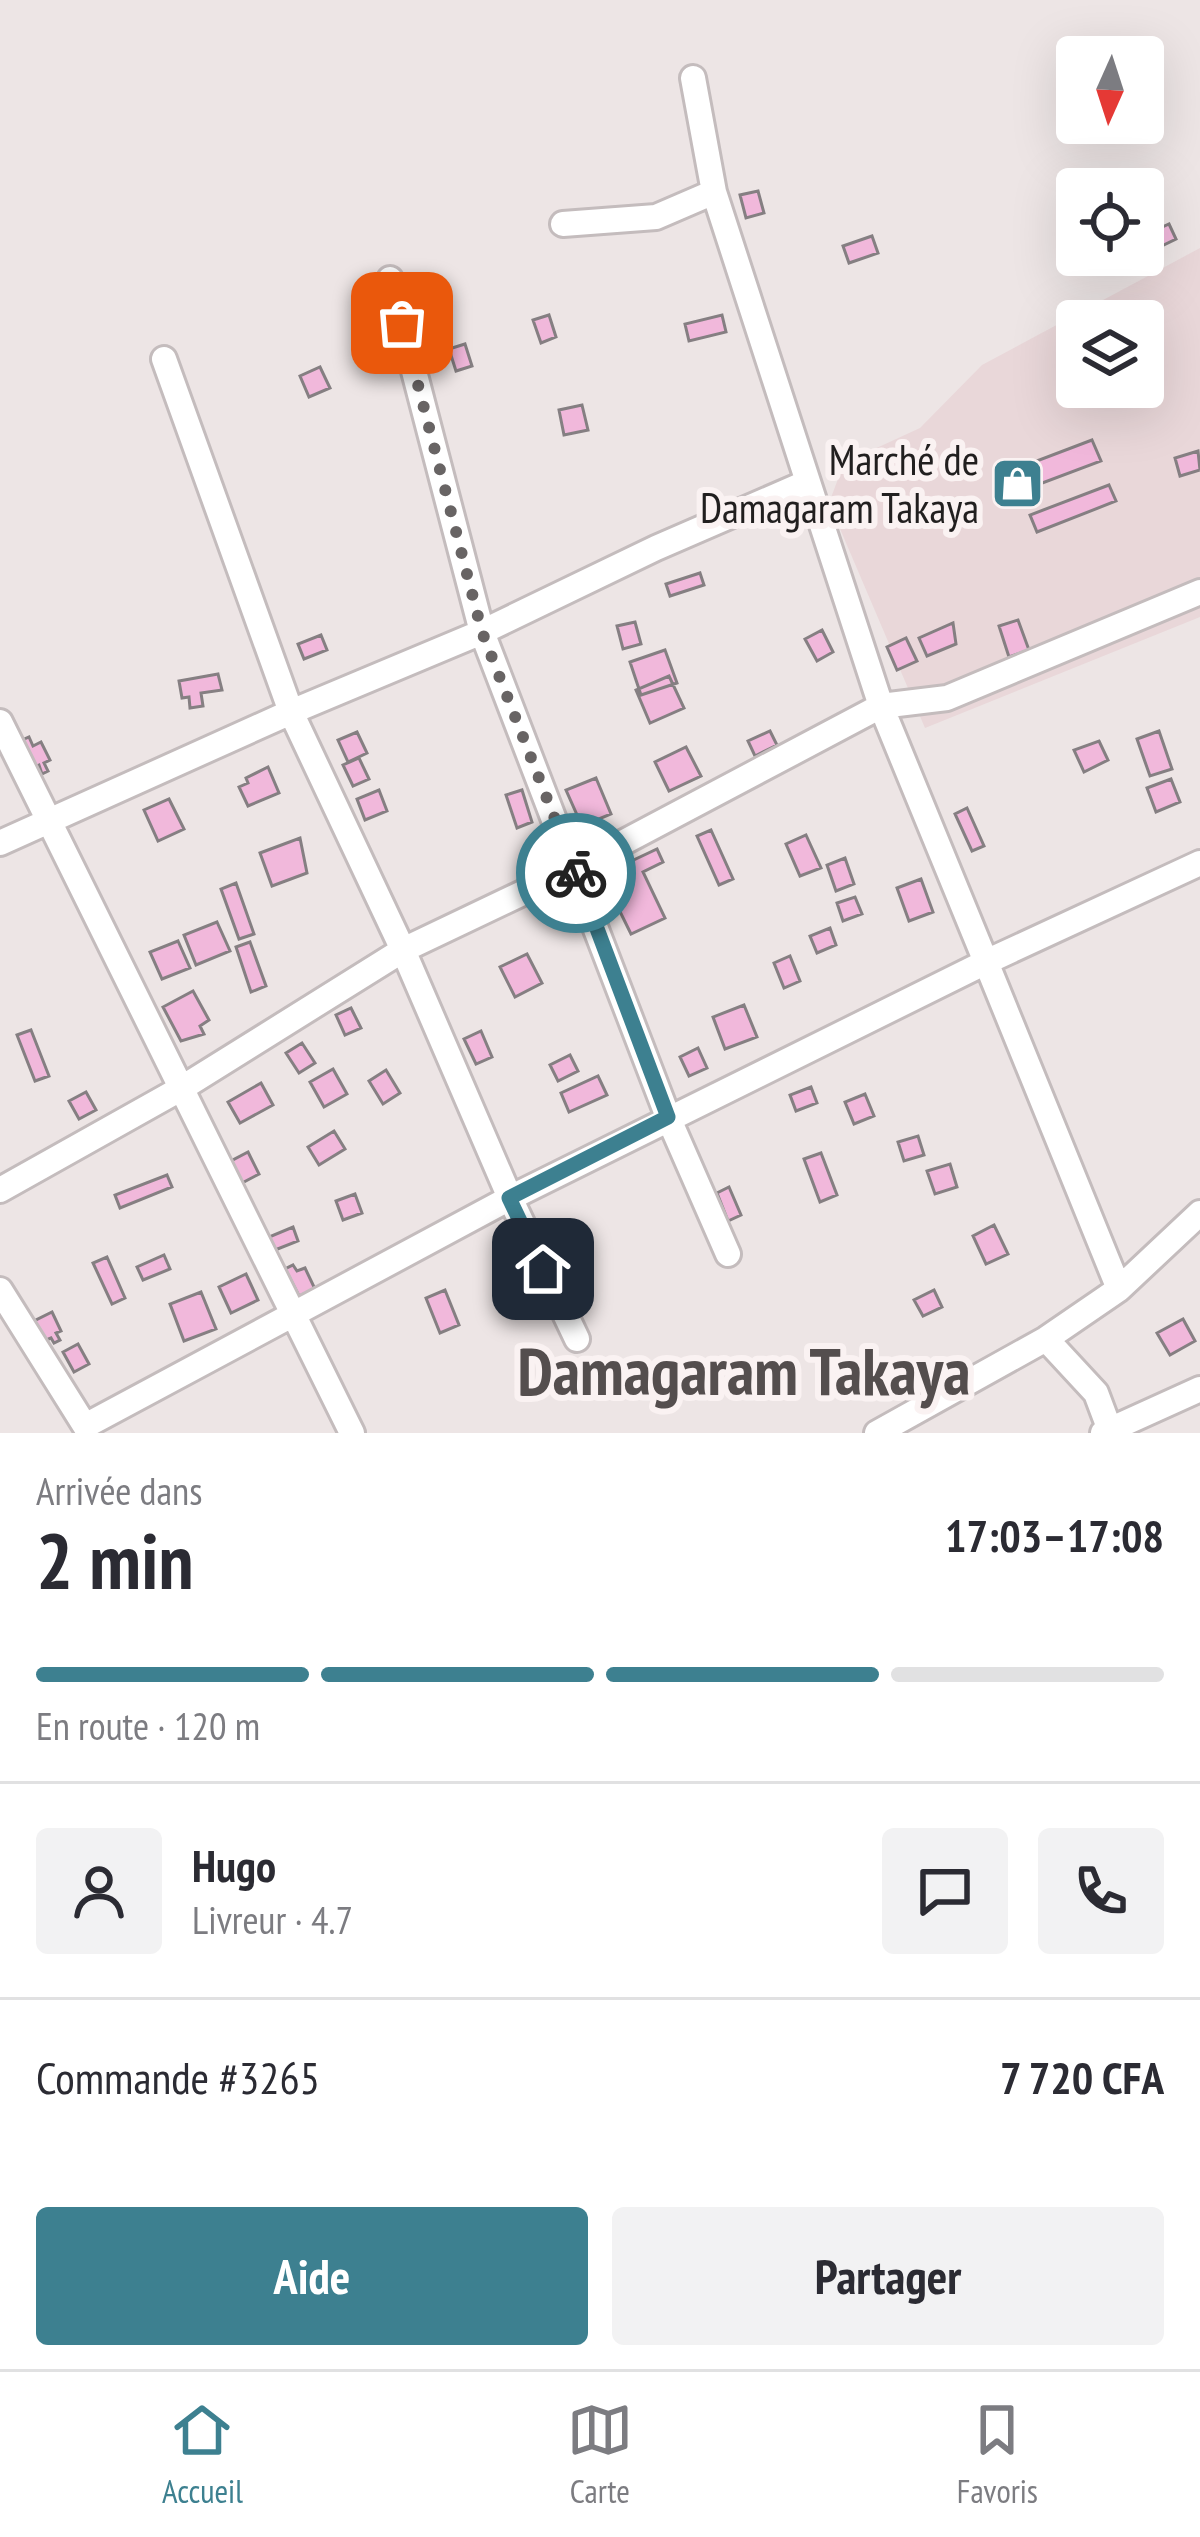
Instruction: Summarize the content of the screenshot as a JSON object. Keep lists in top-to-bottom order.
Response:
{
  "districts": ["Damagaram Takaya"],
  "places": {
    "shop": ["Marché de Damagaram Takaya"]
  },
  "north": "bottom",
  "page": {
    "heading": ["2 min", "Arrivée dans", "17:03–17:08"],
    "panel": [
      "Hugo",
      "Livreur · 4.7",
      "Commande #3265",
      "7 720 CFA"
    ],
    "bar": "En route · 120 m",
    "buttons": ["Aide", "Partager"],
    "tabs": ["Accueil", "Carte", "Favoris"]
  }
}
